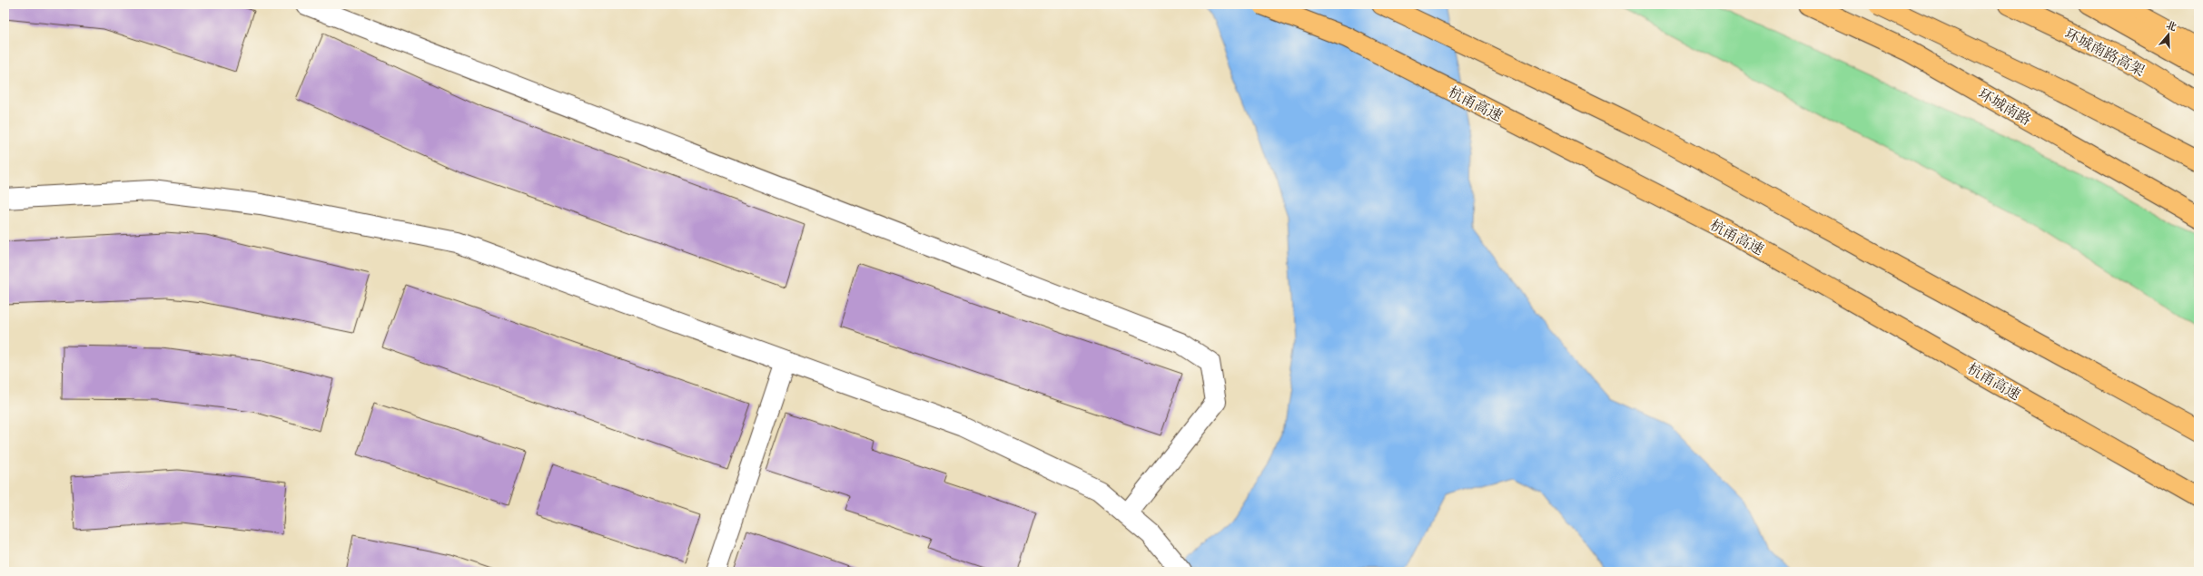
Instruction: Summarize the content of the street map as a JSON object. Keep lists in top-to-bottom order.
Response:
{
  "streets": {
    "main road": ["环城南路高架", "杭甬高速", "环城南路"]
  },
  "north": "top"
}
